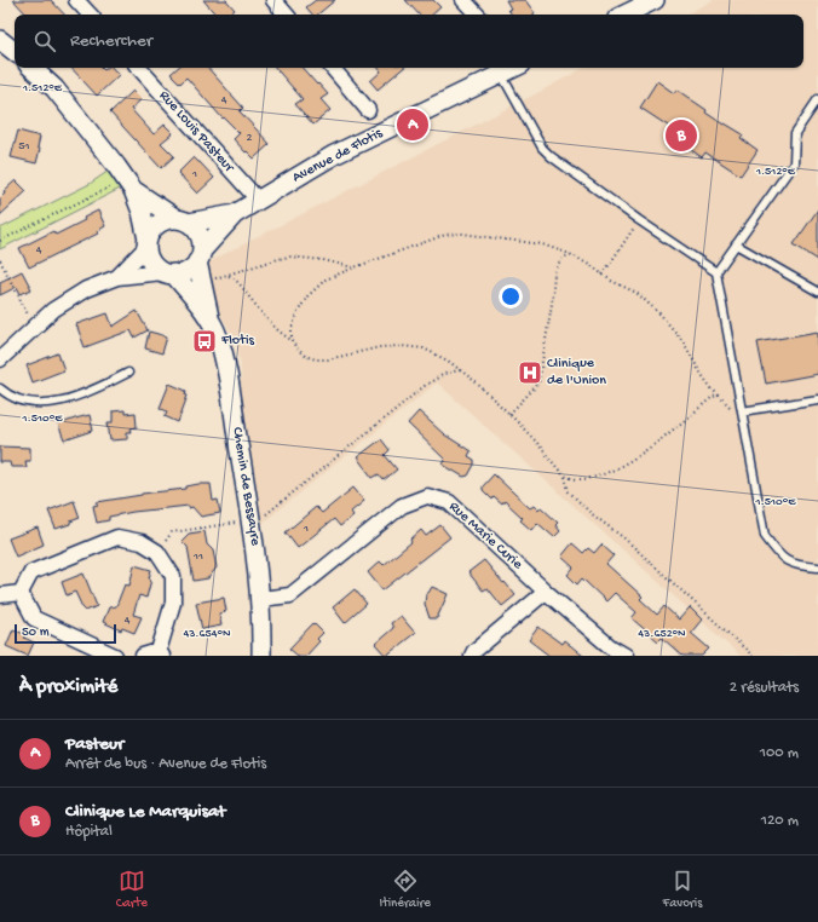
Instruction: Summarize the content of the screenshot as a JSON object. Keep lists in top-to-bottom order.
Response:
{
  "streets": {
    "street": [
      "Rue Louis Pasteur",
      "Avenue de Flotis",
      "Chemin de Bessayre",
      "Rue Marie Curie"
    ]
  },
  "crossings": [
    ["Rue Louis Pasteur", "Avenue de Flotis"],
    ["Avenue de Flotis", "Chemin de Bessayre"],
    ["Chemin de Bessayre", "Rue Marie Curie"]
  ],
  "places": {
    "bus stop": ["Flotis"],
    "hospital": ["Clinique de l'Union"]
  },
  "house_numbers": [
    "4",
    "2",
    "51",
    "1",
    "4",
    "1",
    "11",
    "4"
  ],
  "scale_bar": "50 m",
  "page": {
    "search": "Rechercher",
    "pins": ["A", "B"],
    "scale": "50 m",
    "heading": ["À proximité", "2 résultats"],
    "list": [
      {
        "mark": "A",
        "name": "Pasteur",
        "note": "Arrêt de bus · Avenue de Flotis",
        "value": "100 m"
      },
      {
        "mark": "B",
        "name": "Clinique Le Marquisat",
        "note": "Hôpital",
        "value": "120 m"
      }
    ],
    "nav": ["Carte", "Itinéraire", "Favoris"]
  },
  "coordinates": [
    "1.512°E",
    "1.510°E",
    "43.654°N",
    "43.652°N"
  ]
}
